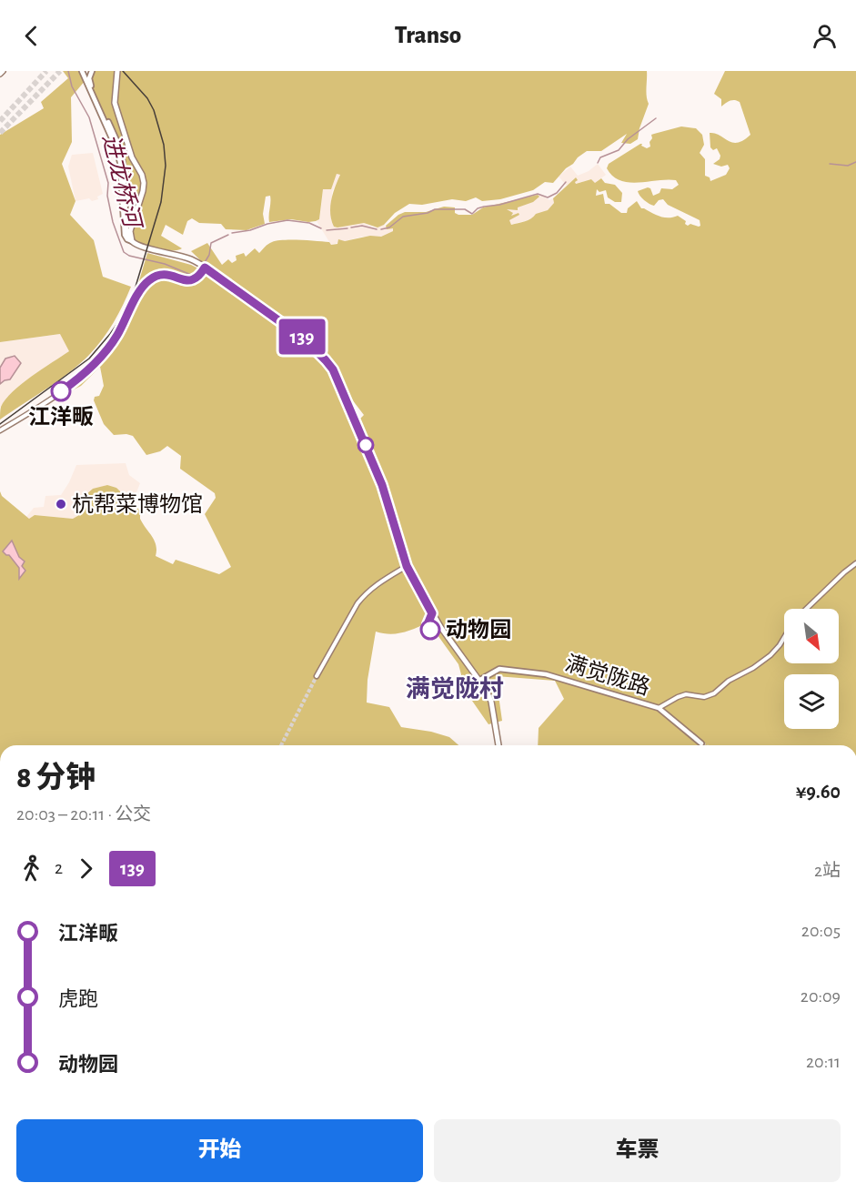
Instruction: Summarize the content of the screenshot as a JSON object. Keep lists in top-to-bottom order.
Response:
{
  "streets": {
    "main road": ["满觉陇路"]
  },
  "districts": ["满觉陇村"],
  "water": ["进龙桥河"],
  "places": ["江洋畈", "杭帮菜博物馆", "动物园"],
  "lines": ["bus line 139"],
  "north": "bottom right",
  "page": {
    "header": "Transo",
    "on_map": "139",
    "heading": ["8 分钟", "20:03 – 20:11 · 公交", "¥9.60"],
    "legs": ["2", "139", "2站"],
    "list": [
      {
        "name": "江洋畈",
        "value": "20:05"
      },
      {
        "name": "虎跑",
        "value": "20:09"
      },
      {
        "name": "动物园",
        "value": "20:11"
      }
    ],
    "buttons": ["开始", "车票"]
  }
}
